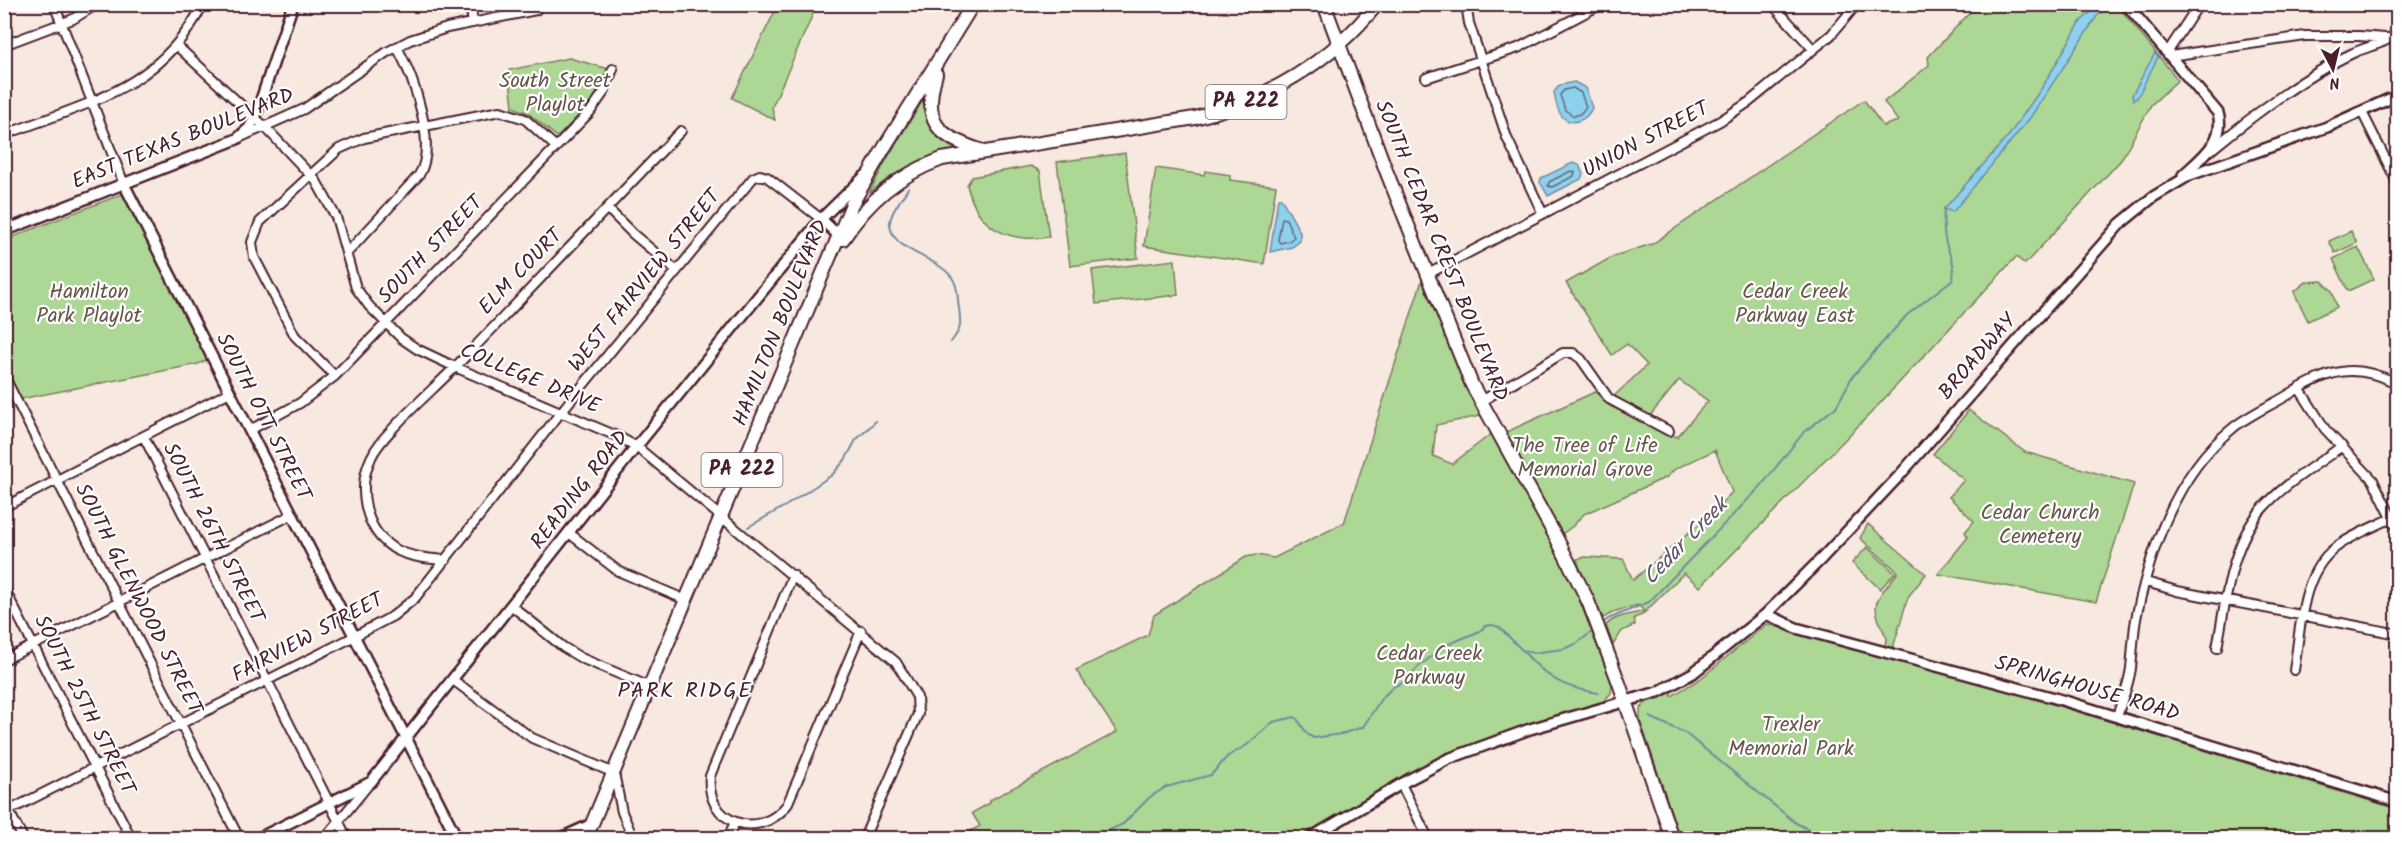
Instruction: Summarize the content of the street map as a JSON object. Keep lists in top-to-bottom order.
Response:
{
  "streets": {
    "main road": ["PA 222", "SOUTH CEDAR CREST BOULEVARD", "HAMILTON BOULEVARD"],
    "street": [
      "EAST TEXAS BOULEVARD",
      "UNION STREET",
      "SOUTH STREET",
      "ELM COURT",
      "WEST FAIRVIEW STREET",
      "BROADWAY",
      "COLLEGE DRIVE",
      "SOUTH OTT STREET",
      "READING ROAD",
      "SOUTH 26TH STREET",
      "SOUTH GLENWOOD STREET",
      "FAIRVIEW STREET",
      "SPRINGHOUSE ROAD",
      "SOUTH 25TH STREET"
    ]
  },
  "crossings": [
    ["PA 222", "SOUTH CEDAR CREST BOULEVARD"],
    ["PA 222", "HAMILTON BOULEVARD"],
    ["EAST TEXAS BOULEVARD", "COLLEGE DRIVE"],
    ["EAST TEXAS BOULEVARD", "SOUTH OTT STREET"],
    ["UNION STREET", "SOUTH CEDAR CREST BOULEVARD"],
    ["SOUTH STREET", "COLLEGE DRIVE"],
    ["SOUTH STREET", "SOUTH OTT STREET"],
    ["SOUTH CEDAR CREST BOULEVARD", "BROADWAY"],
    ["ELM COURT", "COLLEGE DRIVE"],
    ["ELM COURT", "FAIRVIEW STREET"],
    ["WEST FAIRVIEW STREET", "COLLEGE DRIVE"],
    ["WEST FAIRVIEW STREET", "READING ROAD"],
    ["WEST FAIRVIEW STREET", "FAIRVIEW STREET"],
    ["HAMILTON BOULEVARD", "COLLEGE DRIVE"],
    ["HAMILTON BOULEVARD", "READING ROAD"],
    ["BROADWAY", "SPRINGHOUSE ROAD"],
    ["COLLEGE DRIVE", "READING ROAD"],
    ["COLLEGE DRIVE", "FAIRVIEW STREET"],
    ["SOUTH OTT STREET", "READING ROAD"],
    ["SOUTH OTT STREET", "FAIRVIEW STREET"],
    ["READING ROAD", "SOUTH 26TH STREET"],
    ["SOUTH 26TH STREET", "FAIRVIEW STREET"],
    ["SOUTH GLENWOOD STREET", "FAIRVIEW STREET"],
    ["FAIRVIEW STREET", "SOUTH 25TH STREET"]
  ],
  "districts": ["PARK RIDGE"],
  "water": ["Cedar Creek"],
  "parks": [
    "South Street Playlot",
    "Hamilton Park Playlot",
    "Cedar Creek Parkway East",
    "The Tree of Life Memorial Grove",
    "Cedar Church Cemetery",
    "Cedar Creek Parkway",
    "Trexler Memorial Park"
  ],
  "north": "bottom"
}
